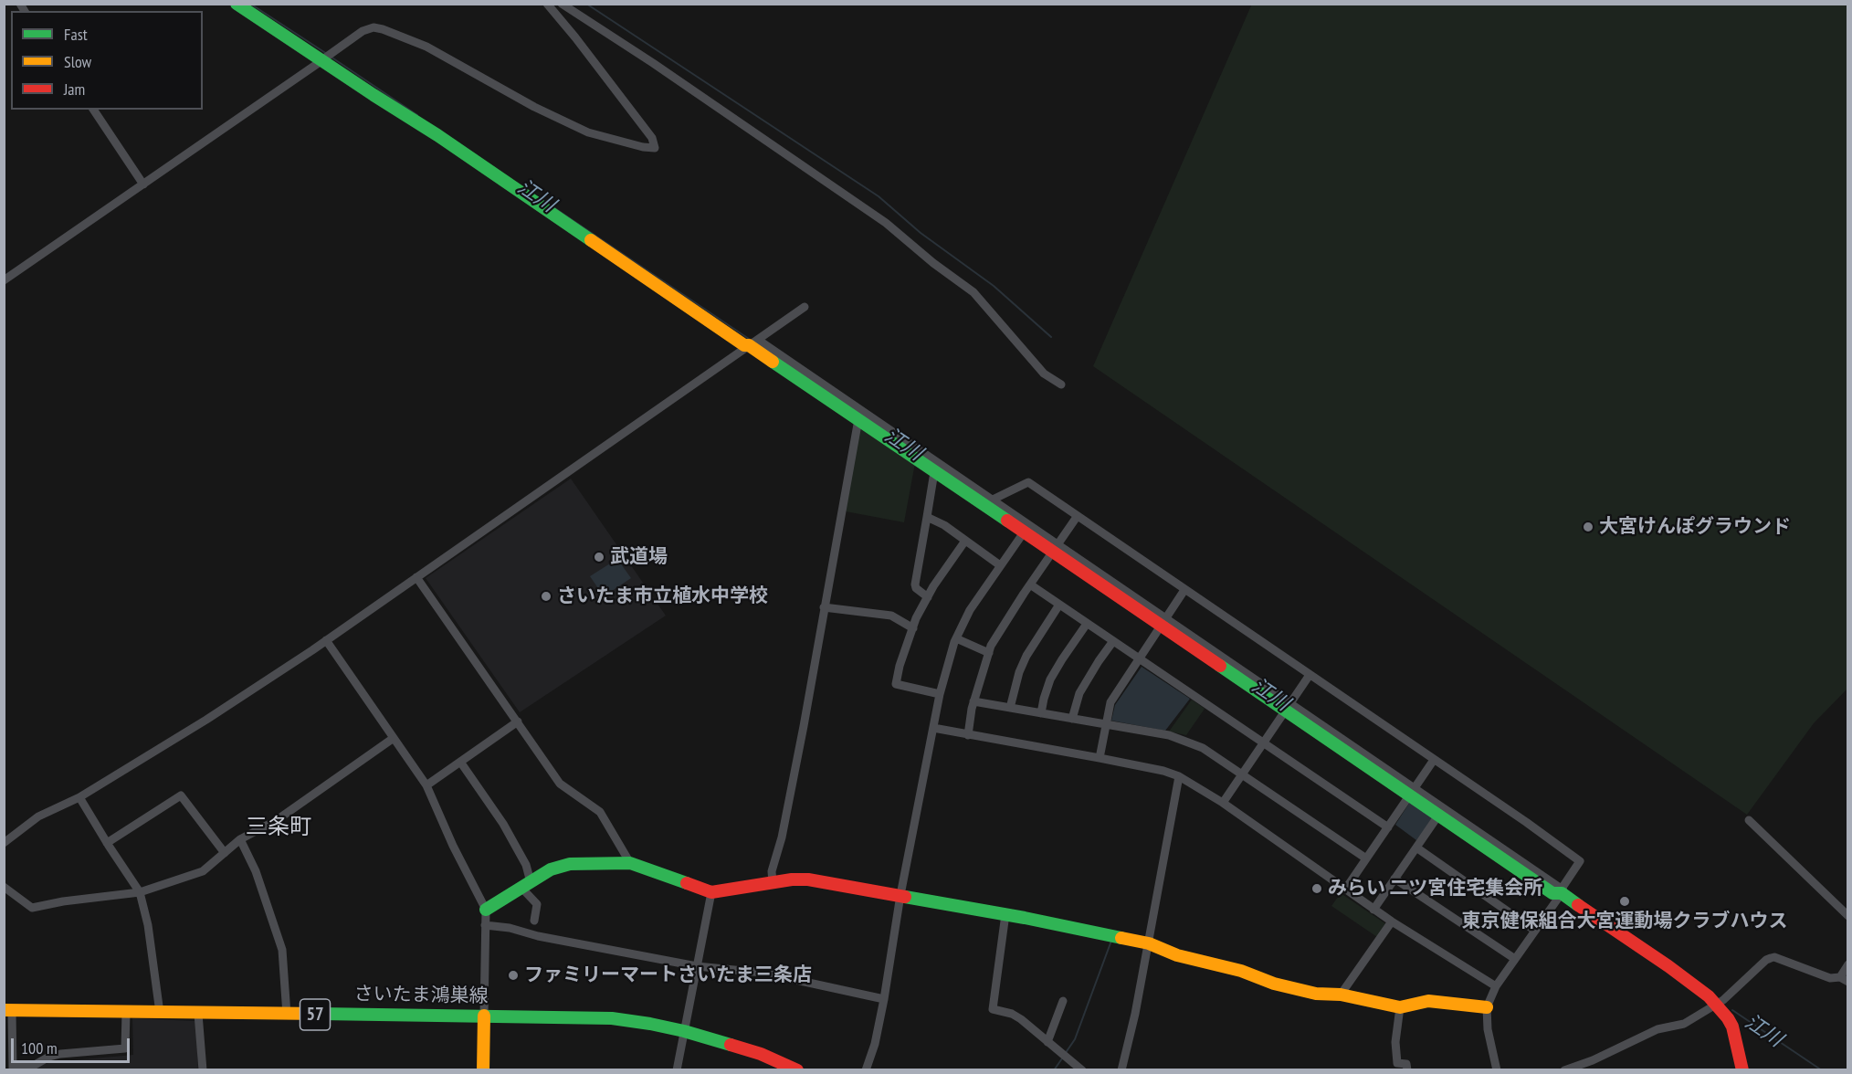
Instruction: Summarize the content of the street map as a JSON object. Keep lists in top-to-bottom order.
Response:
{
  "streets": {
    "street": ["さいたま鴻巣線", "57"]
  },
  "districts": ["三条町"],
  "water": ["江川"],
  "places": [
    "大宮けんぽグラウンド",
    "武道場",
    "さいたま市立植水中学校",
    "みらい 二ツ宮住宅集会所",
    "東京健保組合大宮運動場クラブハウス",
    "ファミリーマートさいたま三条店"
  ],
  "legend": ["Fast", "Slow", "Jam"],
  "scale_bar": "100 m"
}
